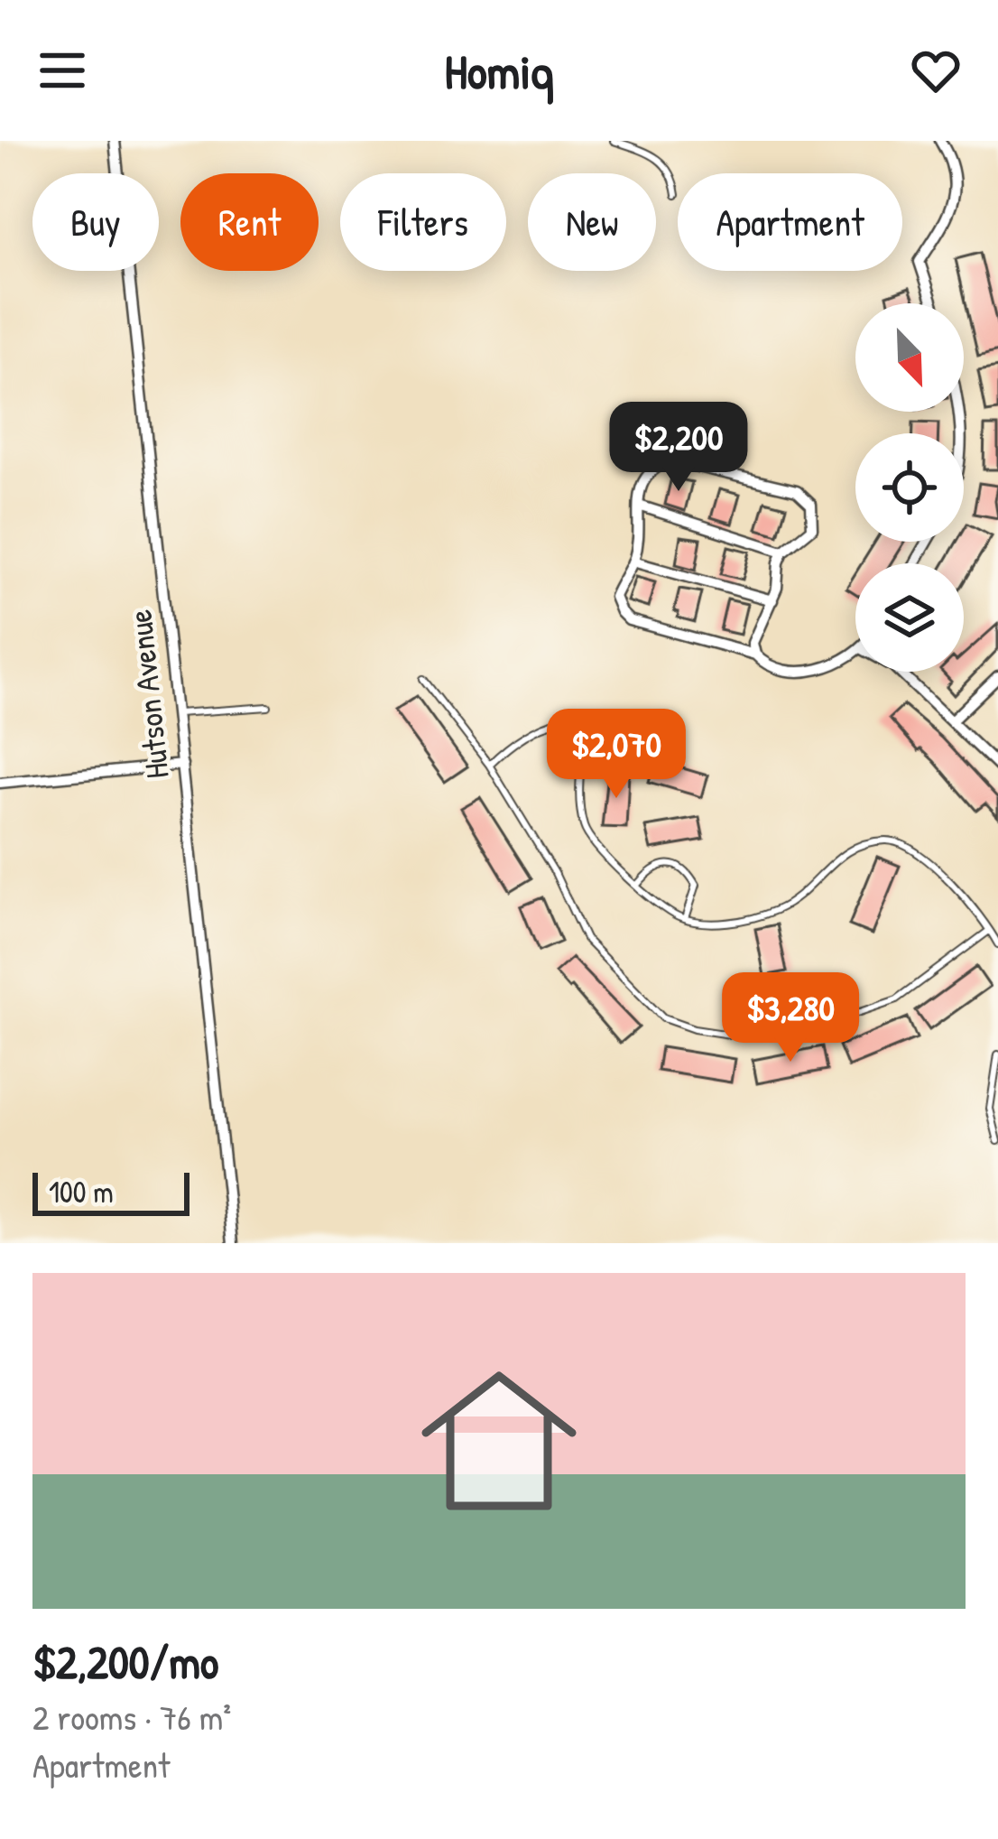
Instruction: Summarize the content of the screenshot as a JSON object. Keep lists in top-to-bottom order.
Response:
{
  "streets": {
    "street": ["Hutson Avenue"]
  },
  "scale_bar": "100 m",
  "north": "bottom right",
  "page": {
    "header": "Homiq",
    "chip": [
      "Buy",
      "Rent",
      "Filters",
      "New",
      "Apartment"
    ],
    "price": ["$2,200", "$2,070", "$3,280"],
    "scale": "100 m",
    "list": [
      {
        "name": "$2,200/mo",
        "note": "2 rooms · 76 m² · Apartment"
      }
    ]
  }
}
